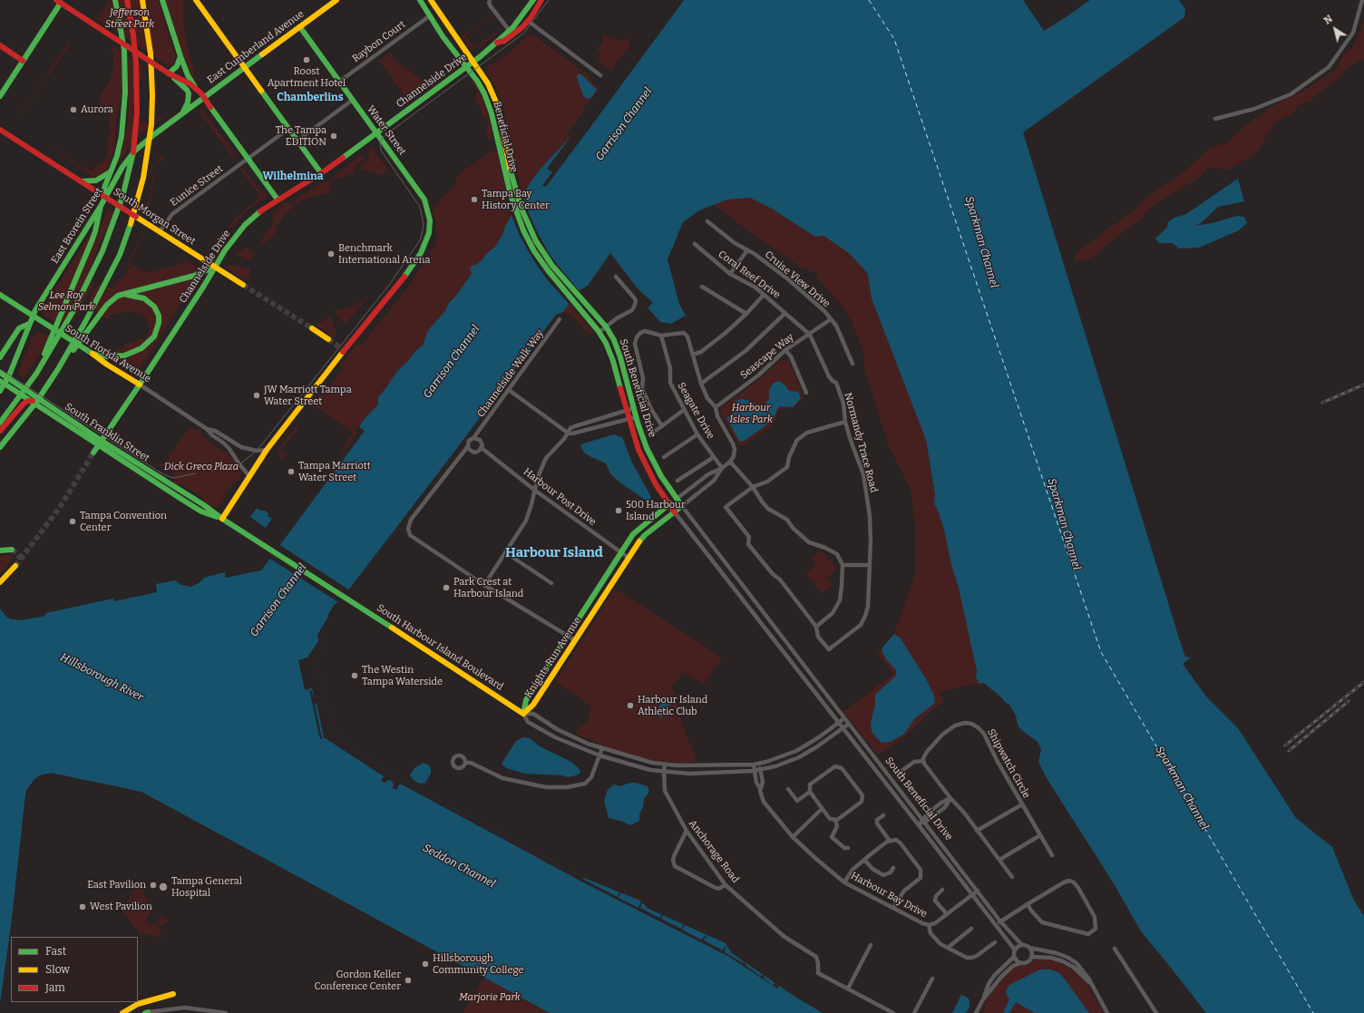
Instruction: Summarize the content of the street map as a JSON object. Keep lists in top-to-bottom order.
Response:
{
  "streets": {
    "main road": [
      "East Cumberland Avenue",
      "Channelside Drive",
      "Water Street",
      "Beneficial Drive",
      "South Morgan Street",
      "East Brorein Street",
      "South Florida Avenue",
      "South Beneficial Drive",
      "South Franklin Street",
      "South Harbour Island Boulevard",
      "Knights Run Avenue"
    ],
    "street": [
      "Raybon Court",
      "Eunice Street",
      "Coral Reef Drive",
      "Cruise View Drive",
      "Seascape Way",
      "Channelside Walk Way",
      "Seagate Drive",
      "Normandy Trace Road",
      "Harbour Post Drive",
      "Shipwatch Circle",
      "Anchorage Road",
      "Harbour Bay Drive"
    ]
  },
  "crossings": [
    ["Raybon Court", "Water Street"],
    ["Raybon Court", "Beneficial Drive"],
    ["East Cumberland Avenue", "Water Street"],
    ["East Cumberland Avenue", "East Brorein Street"],
    ["Channelside Drive", "Water Street"],
    ["Channelside Drive", "Beneficial Drive"],
    ["Channelside Drive", "South Morgan Street"],
    ["Channelside Drive", "South Florida Avenue"],
    ["Channelside Drive", "South Franklin Street"],
    ["Water Street", "South Florida Avenue"],
    ["Water Street", "South Franklin Street"],
    ["Beneficial Drive", "South Beneficial Drive"],
    ["Eunice Street", "South Morgan Street"],
    ["South Morgan Street", "East Brorein Street"],
    ["East Brorein Street", "South Florida Avenue"],
    ["East Brorein Street", "South Franklin Street"],
    ["Coral Reef Drive", "Seascape Way"],
    ["Coral Reef Drive", "Normandy Trace Road"],
    ["Cruise View Drive", "Seascape Way"],
    ["Seascape Way", "Normandy Trace Road"],
    ["Channelside Walk Way", "Harbour Post Drive"],
    ["South Beneficial Drive", "South Harbour Island Boulevard"],
    ["South Beneficial Drive", "Knights Run Avenue"],
    ["South Beneficial Drive", "Harbour Bay Drive"],
    ["Seagate Drive", "Knights Run Avenue"],
    ["South Franklin Street", "South Harbour Island Boulevard"],
    ["Harbour Post Drive", "Knights Run Avenue"],
    ["South Harbour Island Boulevard", "Knights Run Avenue"],
    ["South Harbour Island Boulevard", "Anchorage Road"],
    ["South Harbour Island Boulevard", "Harbour Bay Drive"]
  ],
  "districts": ["Chamberlins", "Wilhelmina", "Harbour Island"],
  "water": [
    "Garrison Channel",
    "Sparkman Channel",
    "Hillsborough River",
    "Seddon Channel"
  ],
  "parks": [
    "Jefferson Street Park",
    "Lee Roy Selmon Park",
    "Harbour Isles Park",
    "Dick Greco Plaza",
    "Marjorie Park"
  ],
  "places": [
    "Roost Apartment Hotel",
    "Aurora",
    "The Tampa EDITION",
    "Tampa Bay History Center",
    "Benchmark International Arena",
    "JW Marriott Tampa Water Street",
    "Tampa Marriott Water Street",
    "500 Harbour Island",
    "Tampa Convention Center",
    "Park Crest at Harbour Island",
    "The Westin Tampa Waterside",
    "Harbour Island Athletic Club",
    "East Pavilion",
    "Tampa General Hospital",
    "West Pavilion",
    "Hillsborough Community College",
    "Gordon Keller Conference Center"
  ],
  "legend": ["Fast", "Slow", "Jam"],
  "north": "top left"
}
